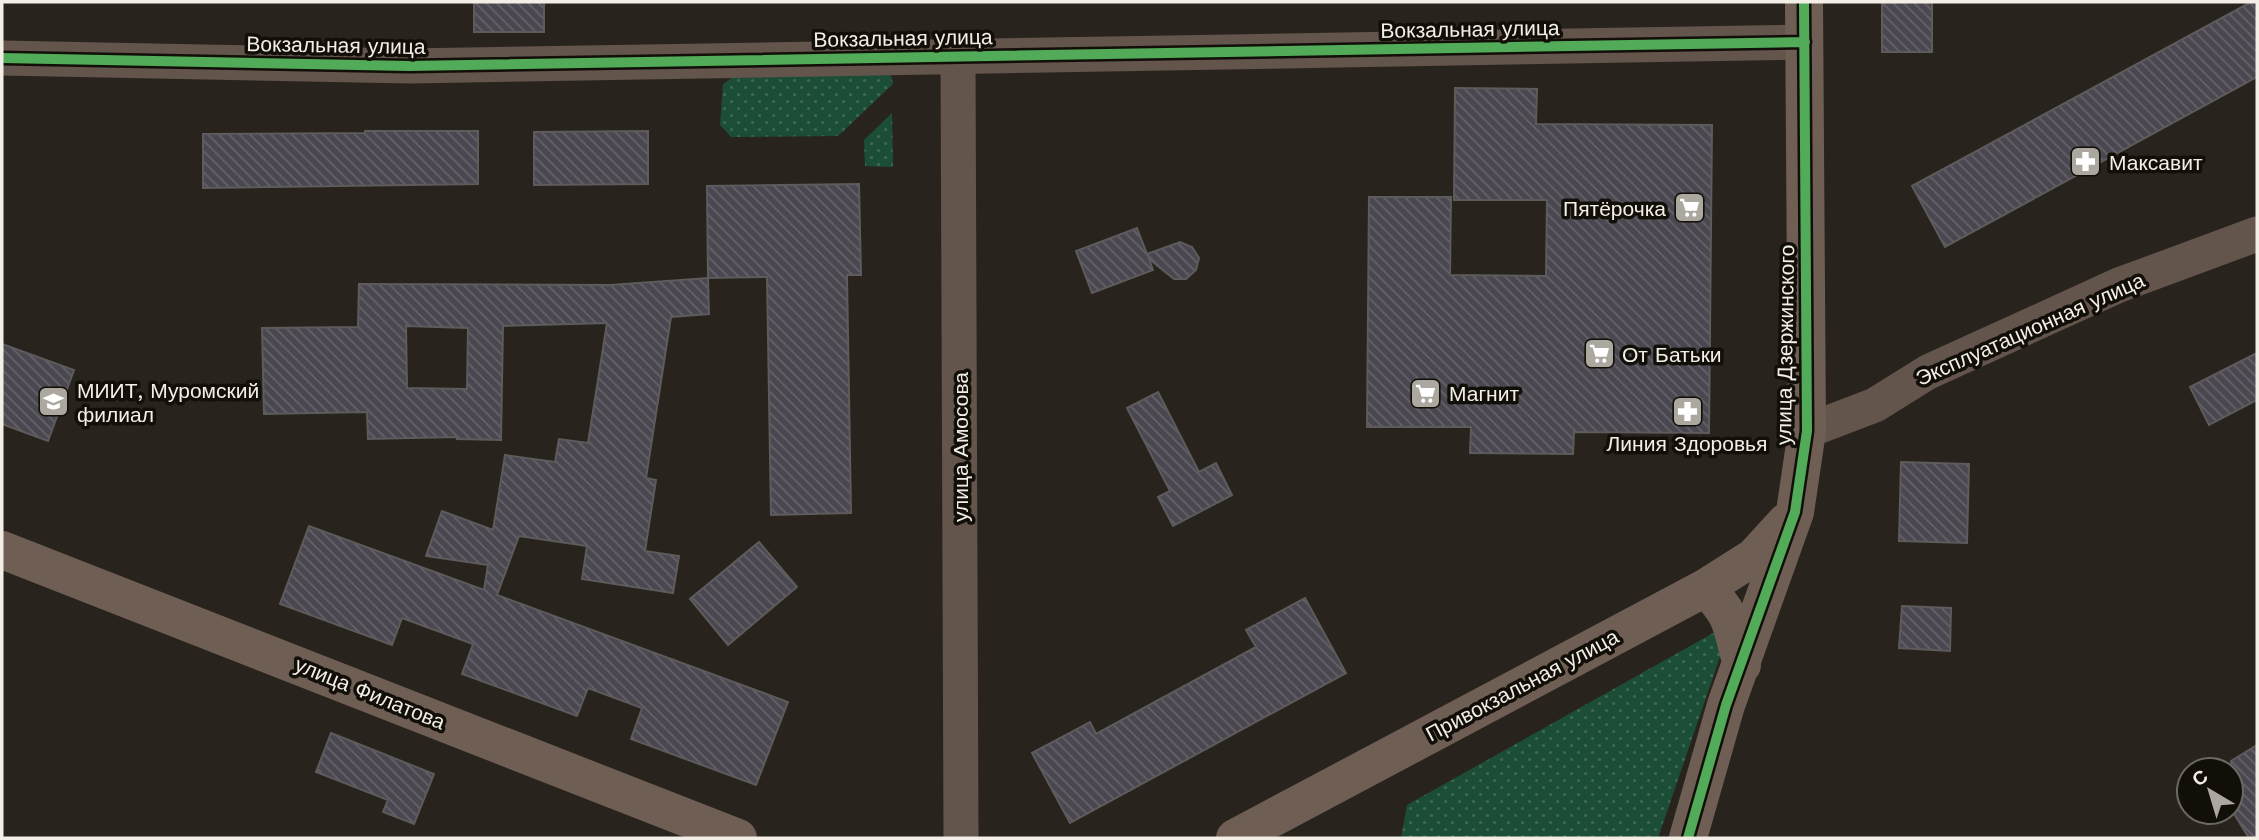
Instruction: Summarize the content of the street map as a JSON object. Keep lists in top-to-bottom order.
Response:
{
  "streets": {
    "street": [
      "Вокзальная улица",
      "Эксплуатационная улица",
      "улица Дзержинского",
      "улица Амосова",
      "Привокзальная улица",
      "улица Филатова"
    ]
  },
  "crossings": [
    ["Вокзальная улица", "улица Дзержинского"],
    ["Вокзальная улица", "улица Амосова"],
    ["Эксплуатационная улица", "улица Дзержинского"],
    ["улица Дзержинского", "Привокзальная улица"]
  ],
  "places": {
    "pharmacy": ["Максавит", "Линия Здоровья"],
    "supermarket": ["Пятёрочка", "От Батьки", "Магнит"],
    "school or university": ["МИИТ, Муромский филиал"]
  },
  "north": "top left"
}
